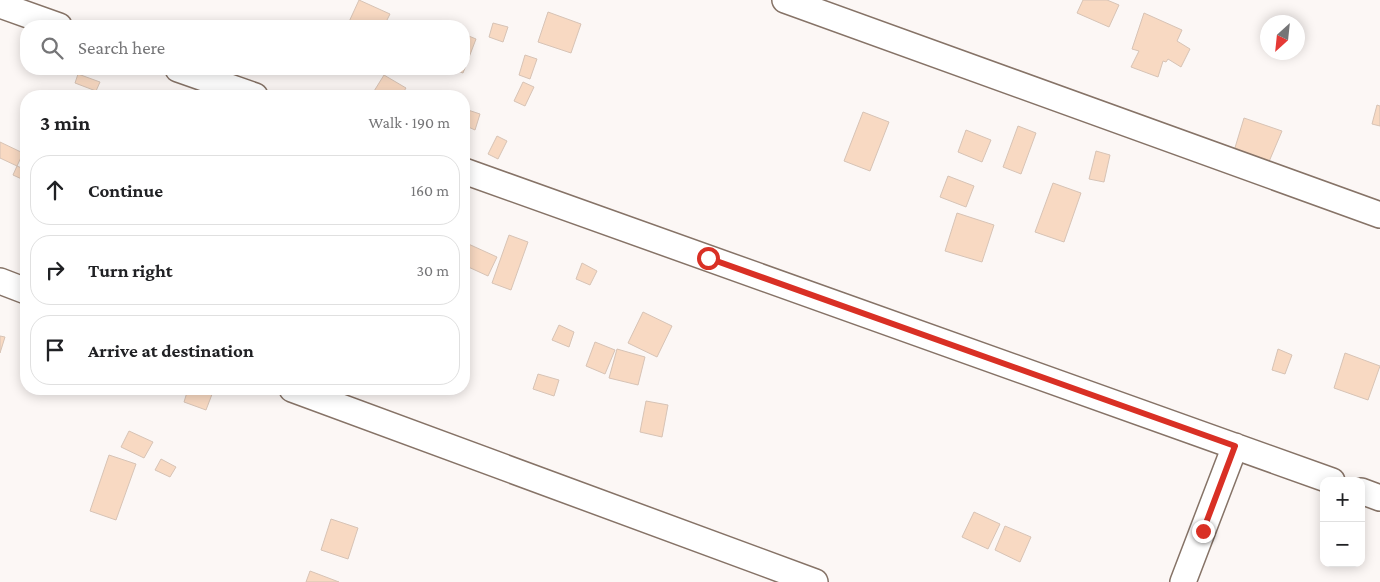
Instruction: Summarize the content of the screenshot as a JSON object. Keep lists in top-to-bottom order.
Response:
{
  "north": "bottom left",
  "page": {
    "search": "Search here",
    "heading": ["3 min", "Walk · 190 m"],
    "list": [
      ["Continue", "160 m"],
      ["Turn right", "30 m"],
      "Arrive at destination"
    ],
    "map_buttons": ["+", "−"]
  }
}
